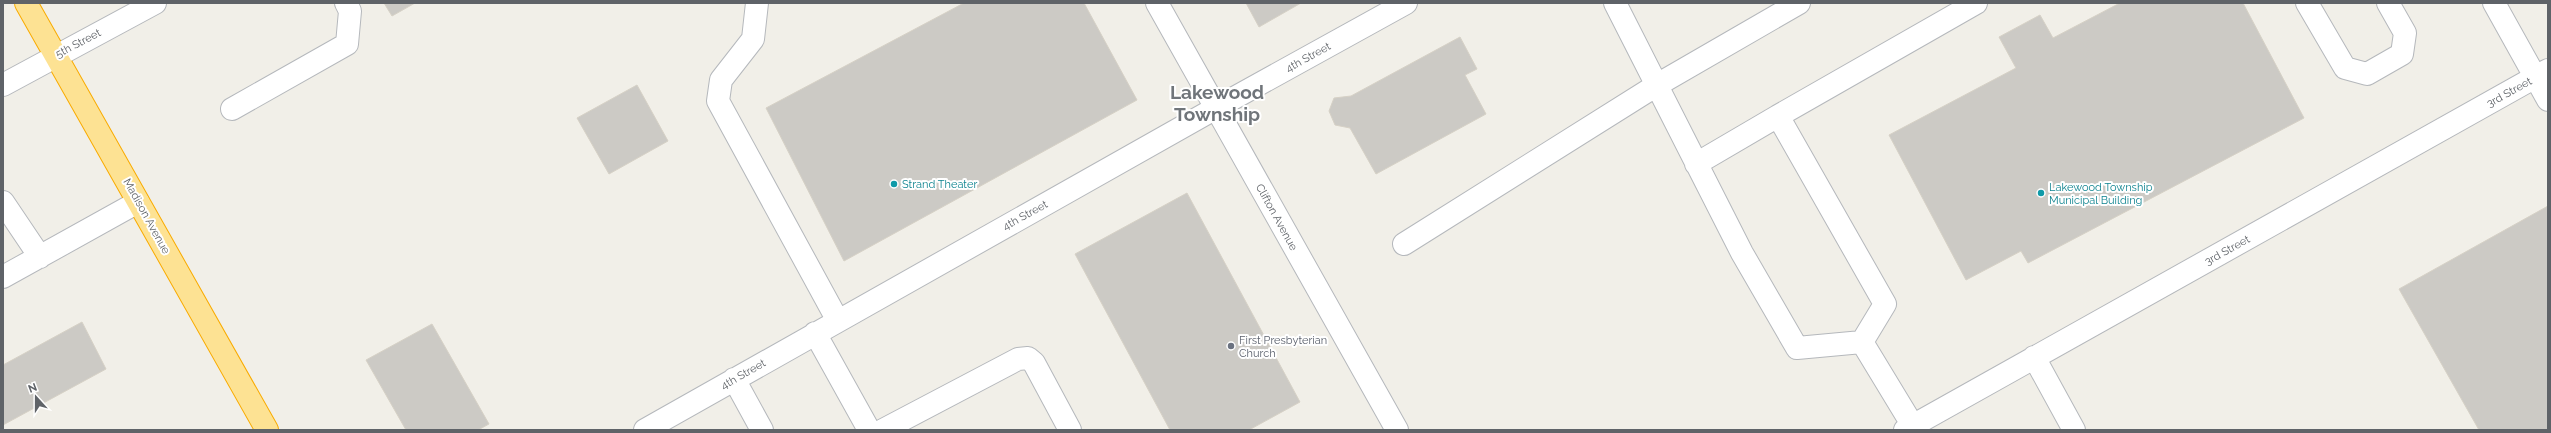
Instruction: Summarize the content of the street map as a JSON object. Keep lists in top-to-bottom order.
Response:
{
  "streets": {
    "highway": ["Madison Avenue"],
    "street": [
      "5th Street",
      "4th Street",
      "3rd Street",
      "Clifton Avenue"
    ]
  },
  "crossings": [
    ["5th Street", "Madison Avenue"],
    ["4th Street", "Clifton Avenue"]
  ],
  "districts": ["Lakewood Township"],
  "places": ["Strand Theater", "Lakewood Township Municipal Building", "First Presbyterian Church"],
  "north": "top"
}
